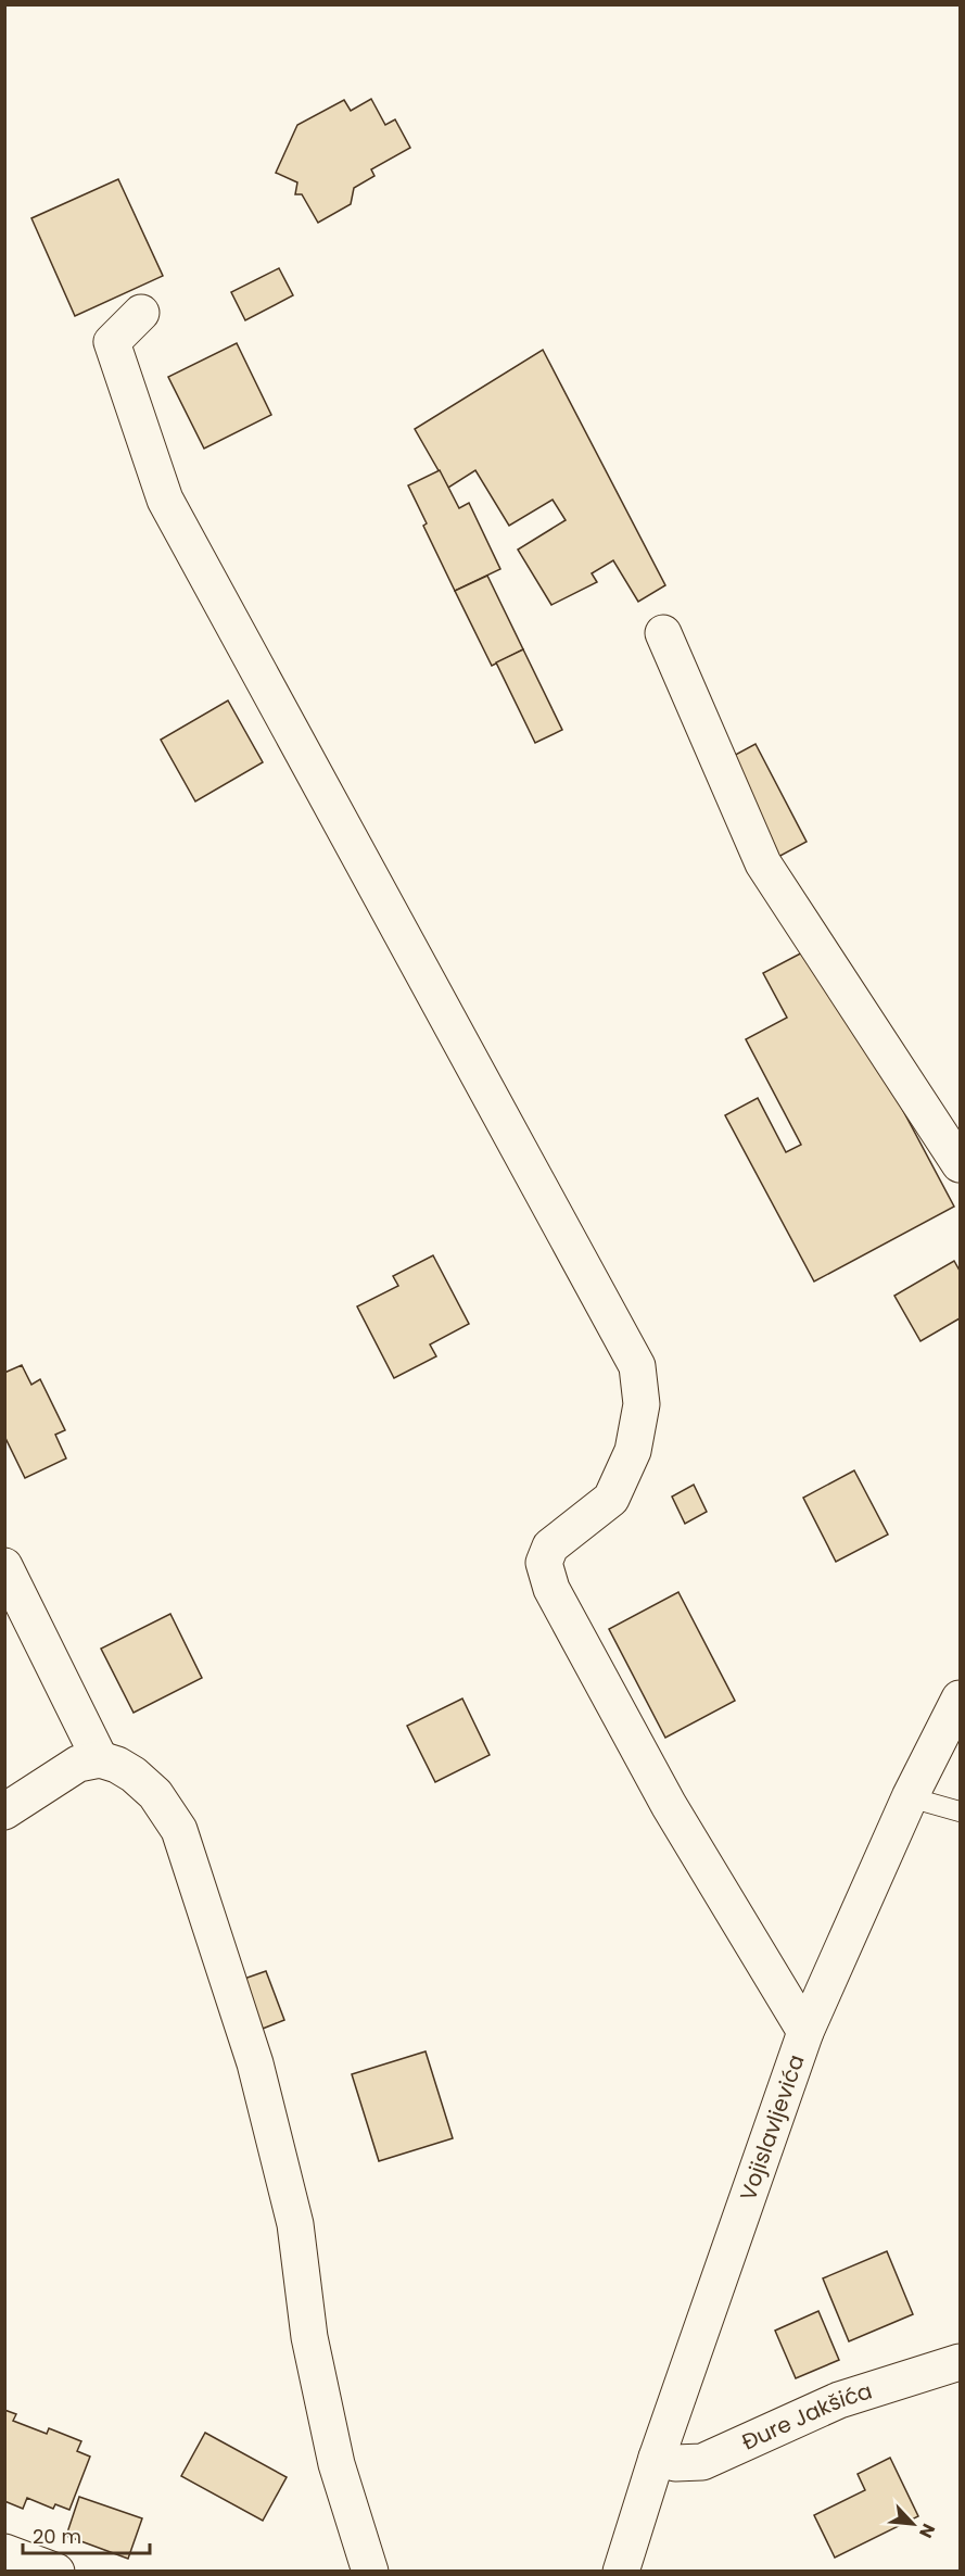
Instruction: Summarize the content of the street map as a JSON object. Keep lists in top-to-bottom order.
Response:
{
  "streets": {
    "street": ["Vojislavljevića", "Đure Jakšića"]
  },
  "crossings": [
    ["Vojislavljevića", "Đure Jakšića"]
  ],
  "scale_bar": "20 m",
  "north": "bottom right"
}
